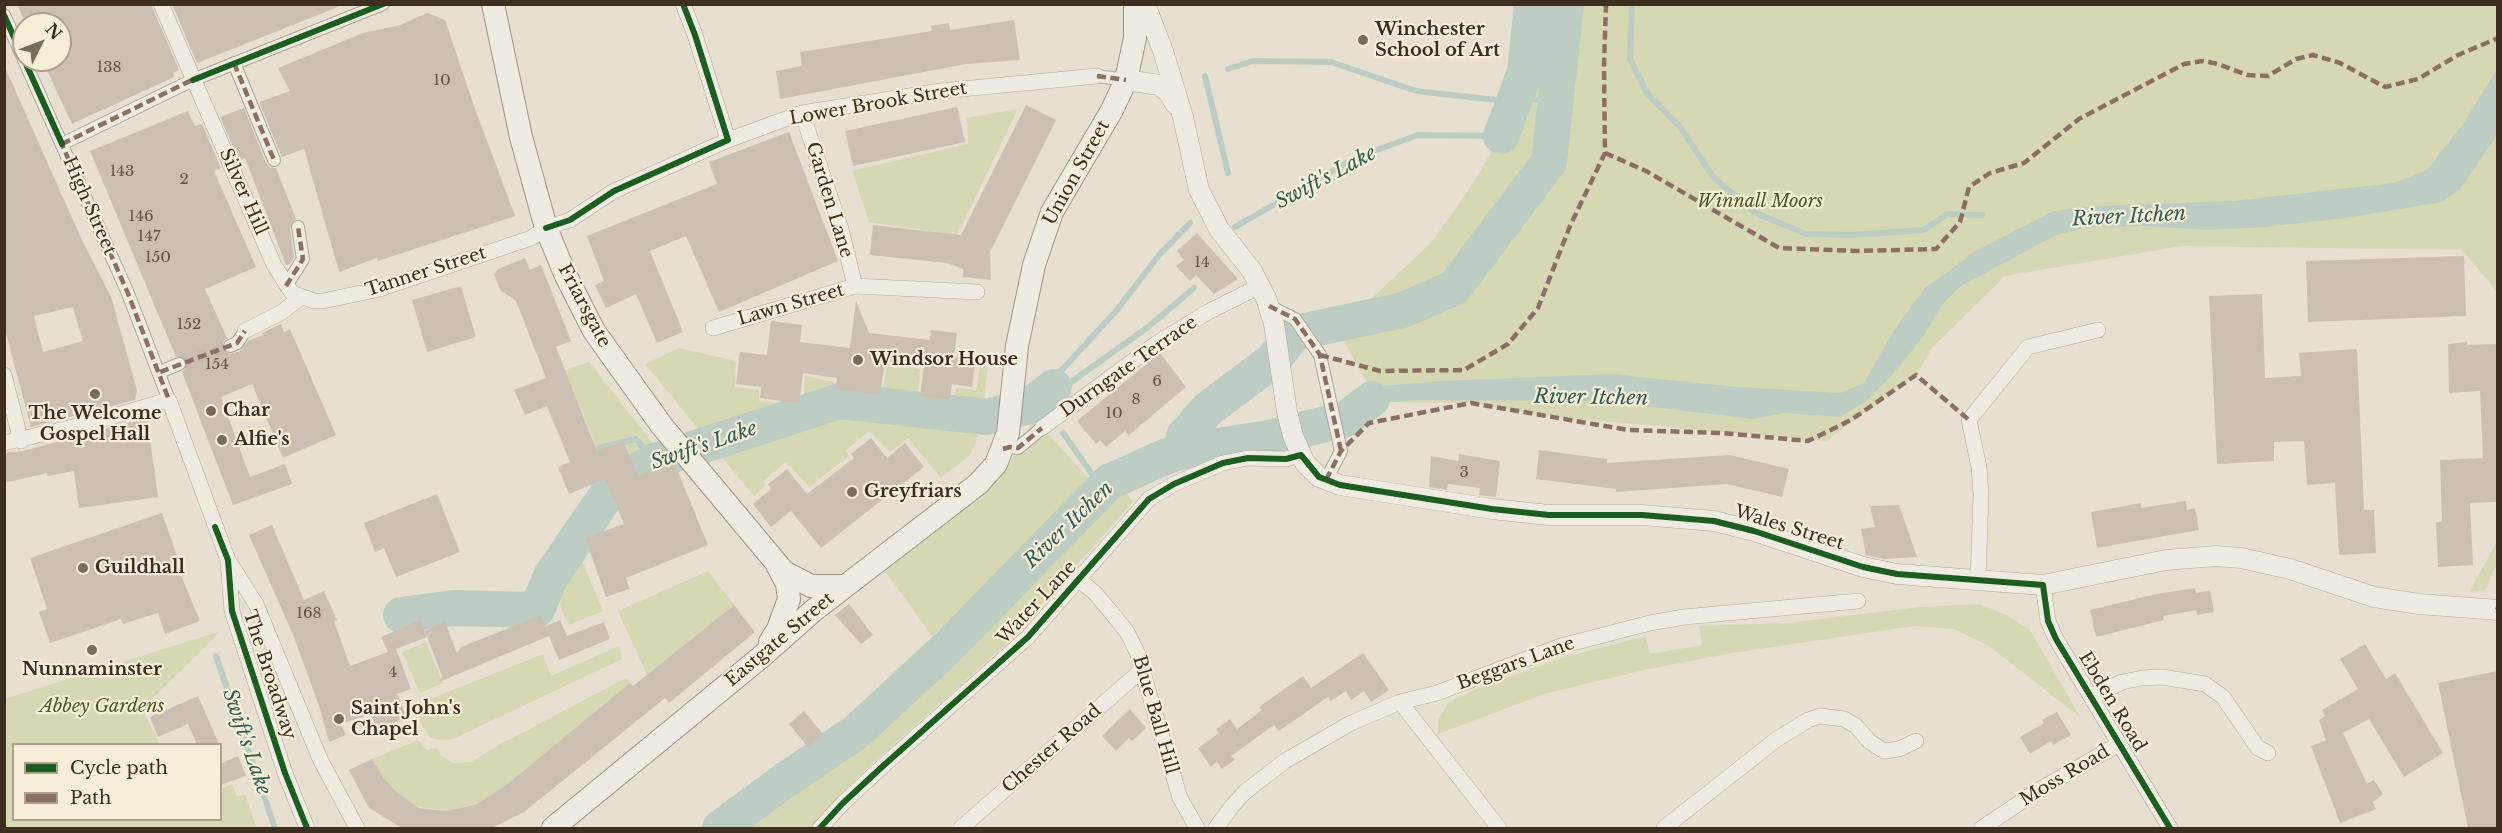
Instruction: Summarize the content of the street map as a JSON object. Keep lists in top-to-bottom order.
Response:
{
  "streets": {
    "main road": ["Union Street", "Friarsgate", "Eastgate Street"],
    "street": [
      "Lower Brook Street",
      "Silver Hill",
      "Garden Lane",
      "High Street",
      "Tanner Street",
      "Lawn Street",
      "Durngate Terrace",
      "Wales Street",
      "Water Lane",
      "Beggars Lane",
      "The Broadway",
      "Ebden Road",
      "Blue Ball Hill",
      "Chester Road",
      "Moss Road"
    ]
  },
  "crossings": [
    ["Lower Brook Street", "Union Street"],
    ["Lower Brook Street", "Garden Lane"],
    ["Lower Brook Street", "Tanner Street"],
    ["Lower Brook Street", "Friarsgate"],
    ["Union Street", "Durngate Terrace"],
    ["Union Street", "Eastgate Street"],
    ["Silver Hill", "Tanner Street"],
    ["Garden Lane", "Lawn Street"],
    ["High Street", "The Broadway"],
    ["Tanner Street", "Friarsgate"],
    ["Friarsgate", "Eastgate Street"],
    ["Durngate Terrace", "Eastgate Street"],
    ["Wales Street", "Ebden Road"],
    ["Water Lane", "Blue Ball Hill"],
    ["Ebden Road", "Moss Road"],
    ["Blue Ball Hill", "Chester Road"]
  ],
  "water": ["Swift's Lake", "River Itchen"],
  "parks": ["Winnall Moors", "Abbey Gardens"],
  "places": [
    "Winchester School of Art",
    "Windsor House",
    "The Welcome Gospel Hall",
    "Char",
    "Alfie's",
    "Greyfriars",
    "Guildhall",
    "Nunnaminster",
    "Saint John's Chapel"
  ],
  "house_numbers": [
    "138",
    "10",
    "143",
    "2",
    "146",
    "147",
    "150",
    "14",
    "152",
    "154",
    "6",
    "8",
    "10",
    "3",
    "168",
    "4"
  ],
  "legend": ["Cycle path", "Path"],
  "north": "top right"
}
